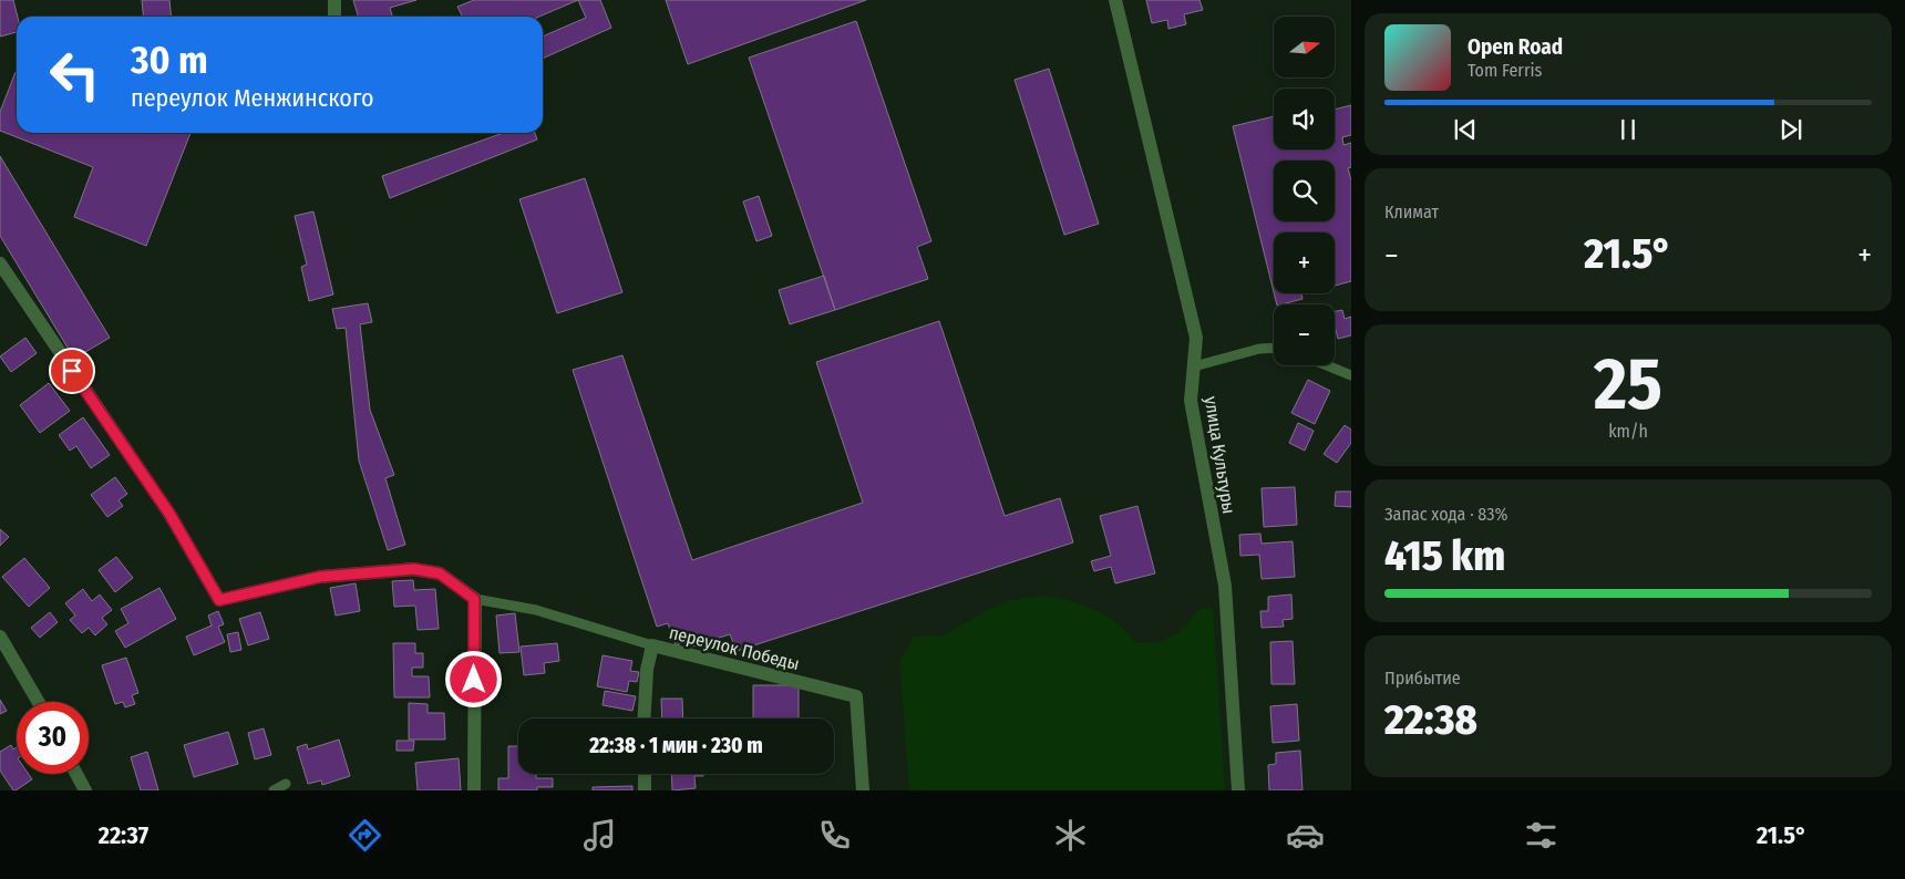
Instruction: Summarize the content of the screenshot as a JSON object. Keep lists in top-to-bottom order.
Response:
{
  "streets": {
    "street": ["улица Культуры", "переулок Победы"]
  },
  "north": "right",
  "page": {
    "map_buttons": ["+", "−"],
    "turn": ["30 m", "переулок Менжинского"],
    "song": ["Open Road", "Tom Ferris"],
    "tile": [
      "Климат",
      ["25", "km/h"],
      ["Запас хода · 83%", "415 km"],
      ["Прибытие", "22:38"]
    ],
    "heat": ["−", "21.5°", "+"],
    "limit": "30",
    "trip": "22:38 · 1 мин · 230 m",
    "tabs": ["22:37", "21.5°"]
  }
}
